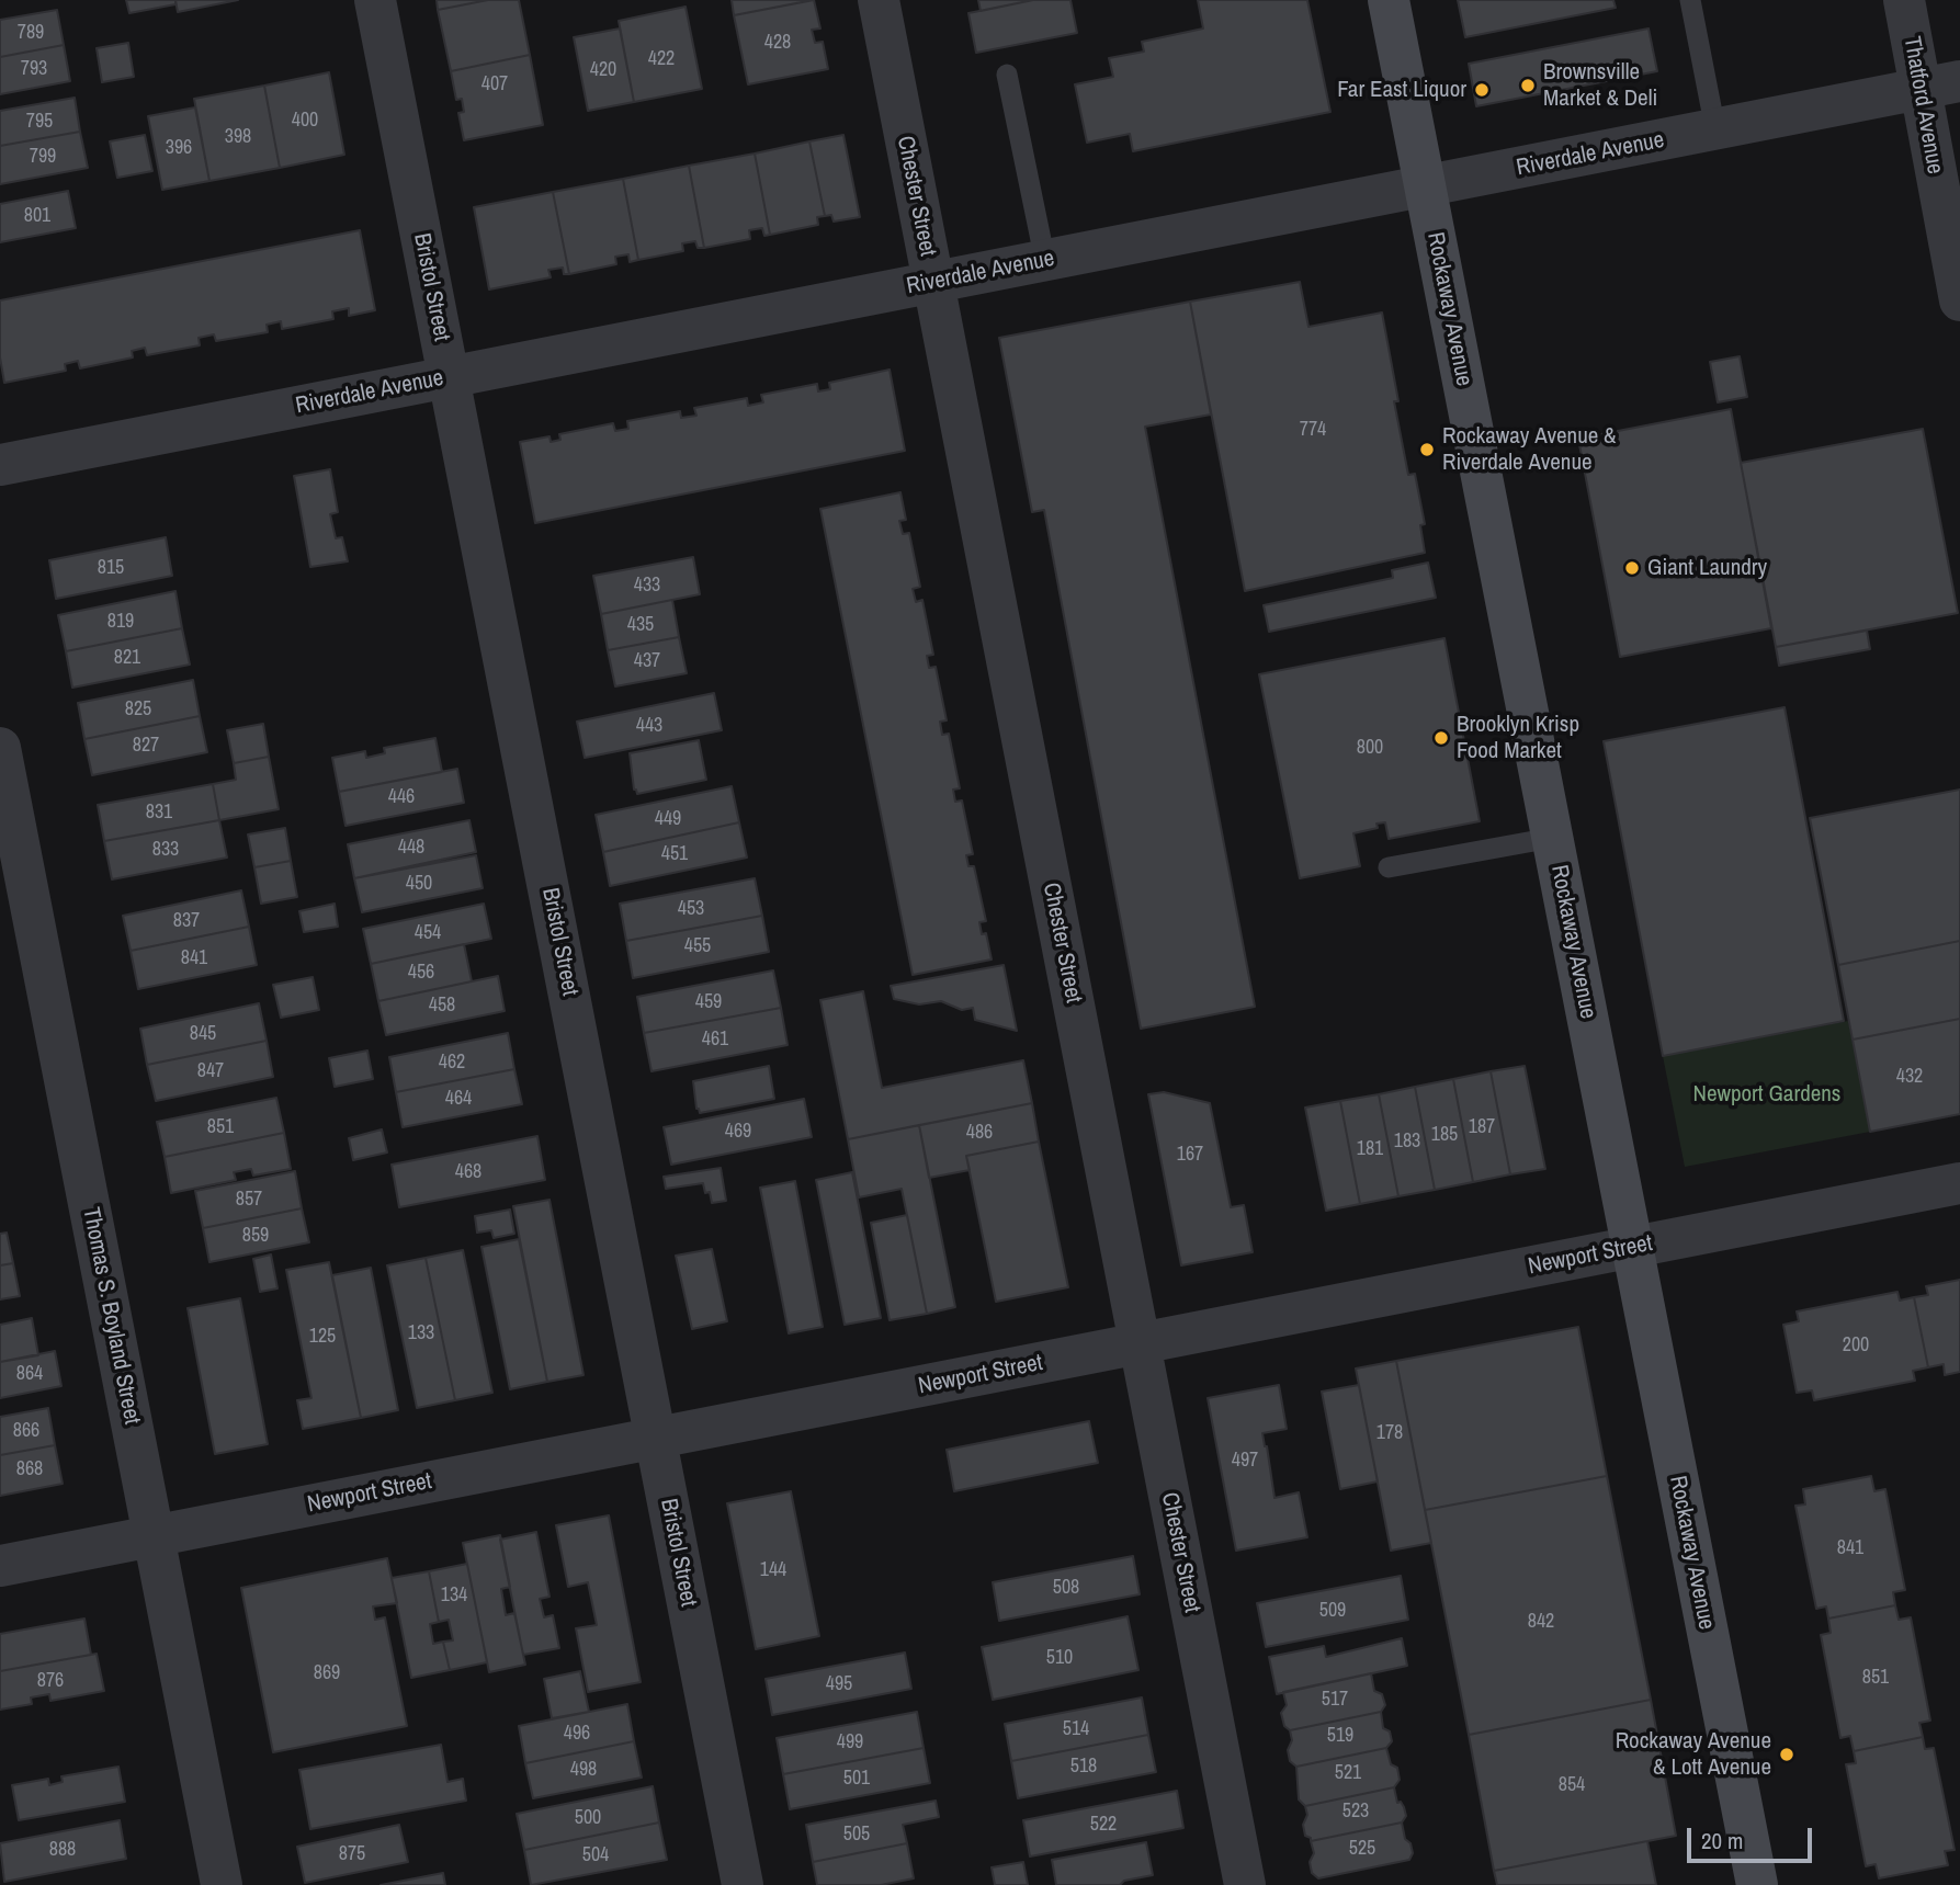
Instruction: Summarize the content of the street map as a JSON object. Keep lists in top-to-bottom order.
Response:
{
  "streets": {
    "street": [
      "Thatford Avenue",
      "Riverdale Avenue",
      "Chester Street",
      "Bristol Street",
      "Rockaway Avenue",
      "Newport Street",
      "Thomas S. Boyland Street"
    ]
  },
  "crossings": [
    ["Thatford Avenue", "Riverdale Avenue"],
    ["Riverdale Avenue", "Chester Street"],
    ["Riverdale Avenue", "Bristol Street"],
    ["Riverdale Avenue", "Rockaway Avenue"],
    ["Chester Street", "Newport Street"],
    ["Bristol Street", "Newport Street"],
    ["Rockaway Avenue", "Newport Street"],
    ["Newport Street", "Thomas S. Boyland Street"]
  ],
  "parks": ["Newport Gardens"],
  "places": [
    "Brownsville Market & Deli",
    "Far East Liquor",
    "Rockaway Avenue & Riverdale Avenue",
    "Giant Laundry",
    "Brooklyn Krisp Food Market",
    "Rockaway Avenue & Lott Avenue"
  ],
  "house_numbers": [
    "789",
    "428",
    "422",
    "793",
    "420",
    "407",
    "400",
    "795",
    "398",
    "396",
    "799",
    "801",
    "774",
    "815",
    "433",
    "819",
    "435",
    "821",
    "437",
    "825",
    "443",
    "827",
    "800",
    "446",
    "831",
    "449",
    "448",
    "833",
    "451",
    "450",
    "453",
    "837",
    "454",
    "455",
    "841",
    "456",
    "459",
    "458",
    "845",
    "461",
    "462",
    "847",
    "432",
    "464",
    "851",
    "187",
    "469",
    "486",
    "185",
    "183",
    "181",
    "167",
    "468",
    "857",
    "859",
    "133",
    "125",
    "200",
    "864",
    "866",
    "178",
    "497",
    "868",
    "841",
    "144",
    "508",
    "134",
    "509",
    "842",
    "510",
    "869",
    "851",
    "876",
    "495",
    "517",
    "514",
    "496",
    "519",
    "499",
    "518",
    "498",
    "521",
    "501",
    "854",
    "523",
    "500",
    "522",
    "505",
    "525",
    "888",
    "875",
    "504"
  ],
  "scale_bar": "20 m"
}
